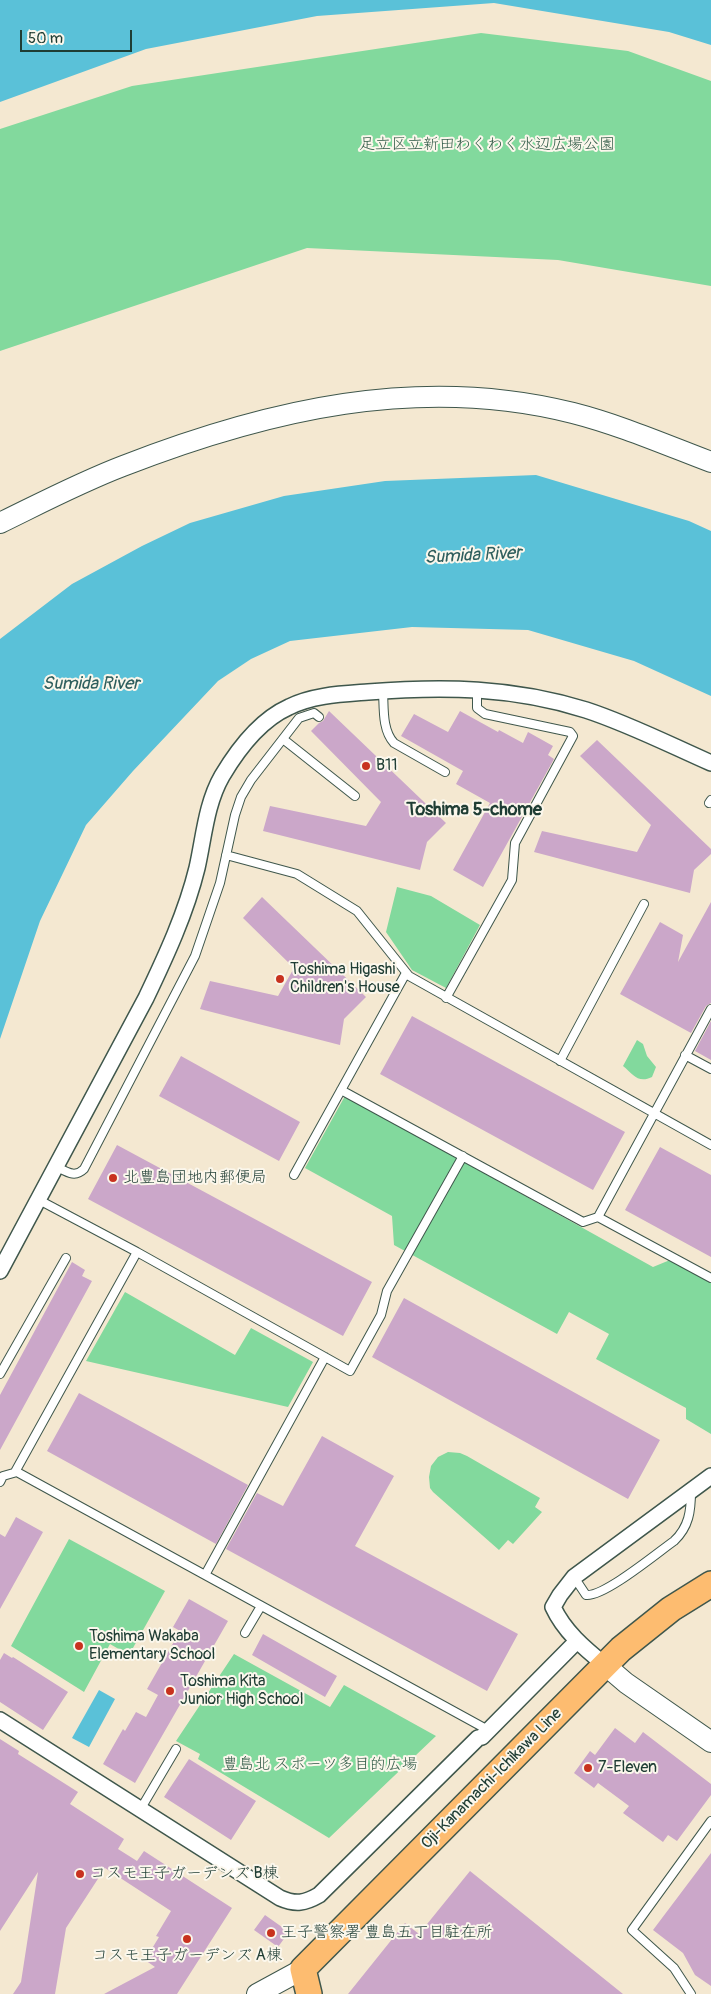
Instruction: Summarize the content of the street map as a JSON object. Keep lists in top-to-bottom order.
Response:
{
  "streets": {
    "main road": ["Oji-Kanamachi-Ichikawa Line"]
  },
  "districts": ["Toshima 5-chome"],
  "water": ["Sumida River"],
  "parks": ["足立区立新田わくわく水辺広場公園", "豊島北 スポーツ多目的広場"],
  "places": [
    "B11",
    "Toshima Higashi Children's House",
    "北豊島団地内郵便局",
    "Toshima Wakaba Elementary School",
    "Toshima Kita Junior High School",
    "7-Eleven",
    "コスモ王子ガーデンズ B棟",
    "王子警察署 豊島五丁目駐在所",
    "コスモ王子ガーデンズ A棟"
  ],
  "scale_bar": "50 m"
}
